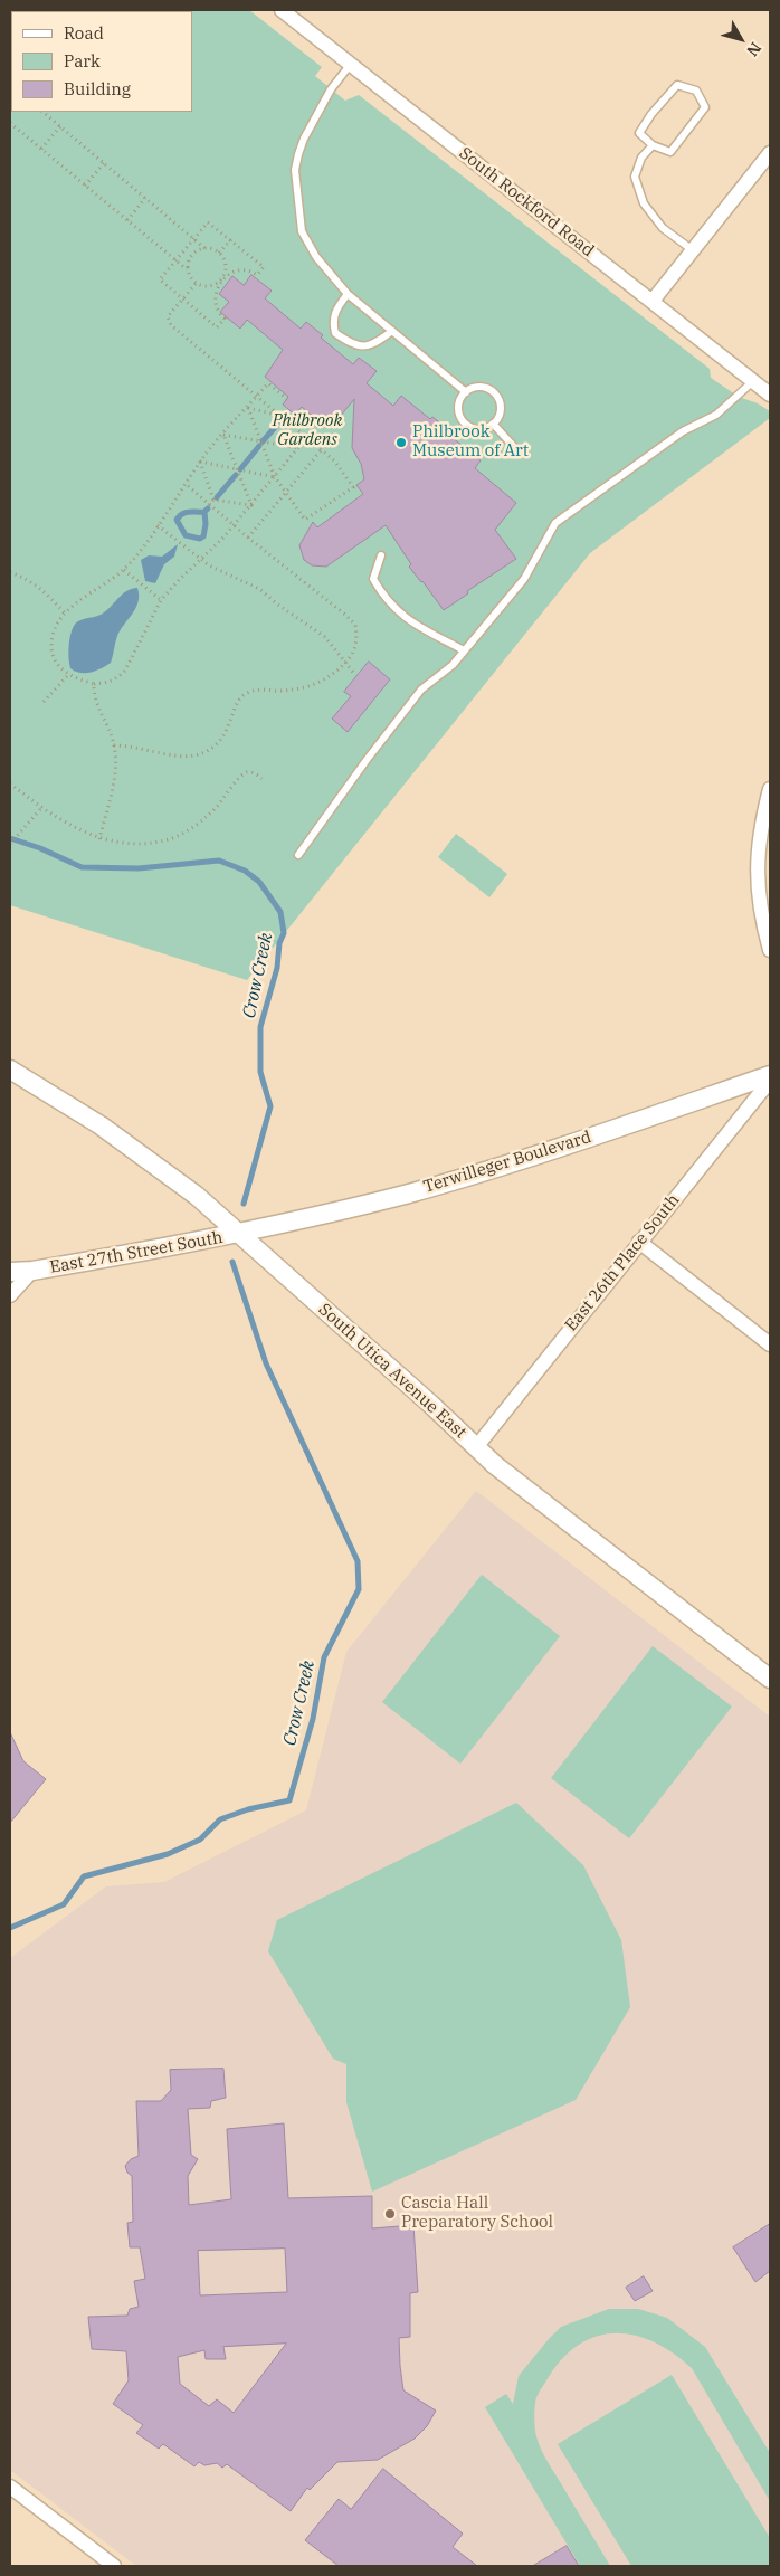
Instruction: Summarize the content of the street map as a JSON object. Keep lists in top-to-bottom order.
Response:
{
  "streets": {
    "street": [
      "South Rockford Road",
      "Terwilleger Boulevard",
      "East 27th Street South",
      "East 26th Place South",
      "South Utica Avenue East"
    ]
  },
  "crossings": [
    ["Terwilleger Boulevard", "East 27th Street South"],
    ["Terwilleger Boulevard", "South Utica Avenue East"],
    ["East 27th Street South", "South Utica Avenue East"],
    ["East 26th Place South", "South Utica Avenue East"]
  ],
  "water": ["Crow Creek"],
  "parks": ["Philbrook Gardens"],
  "places": ["Philbrook Museum of Art", "Cascia Hall Preparatory School"],
  "legend": ["Road", "Park", "Building"],
  "north": "bottom right"
}
